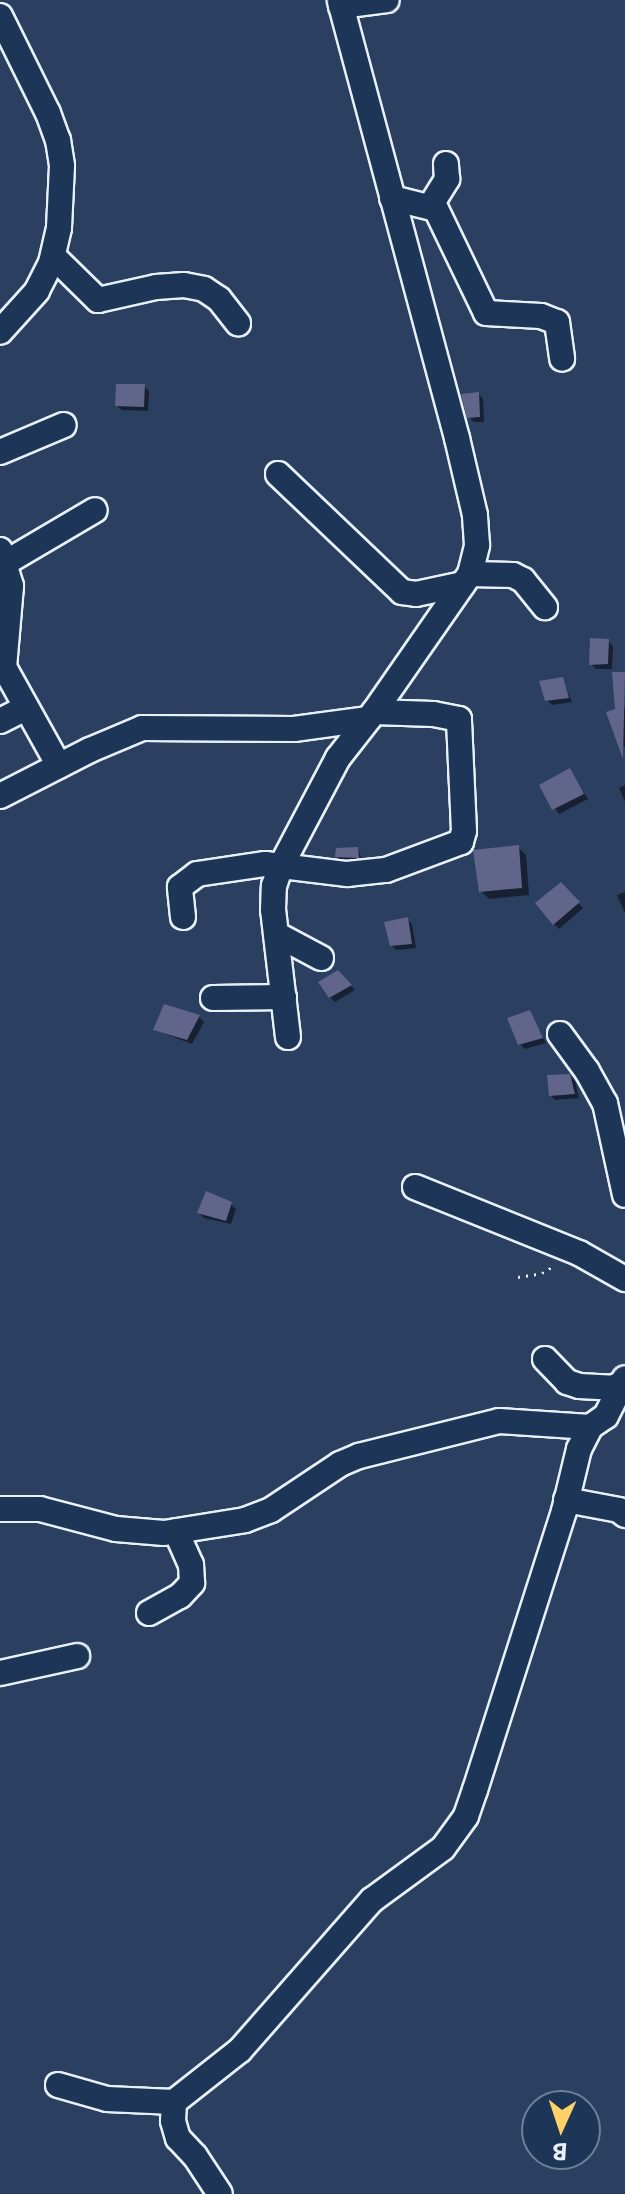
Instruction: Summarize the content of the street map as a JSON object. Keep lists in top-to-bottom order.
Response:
{
  "north": "bottom"
}
